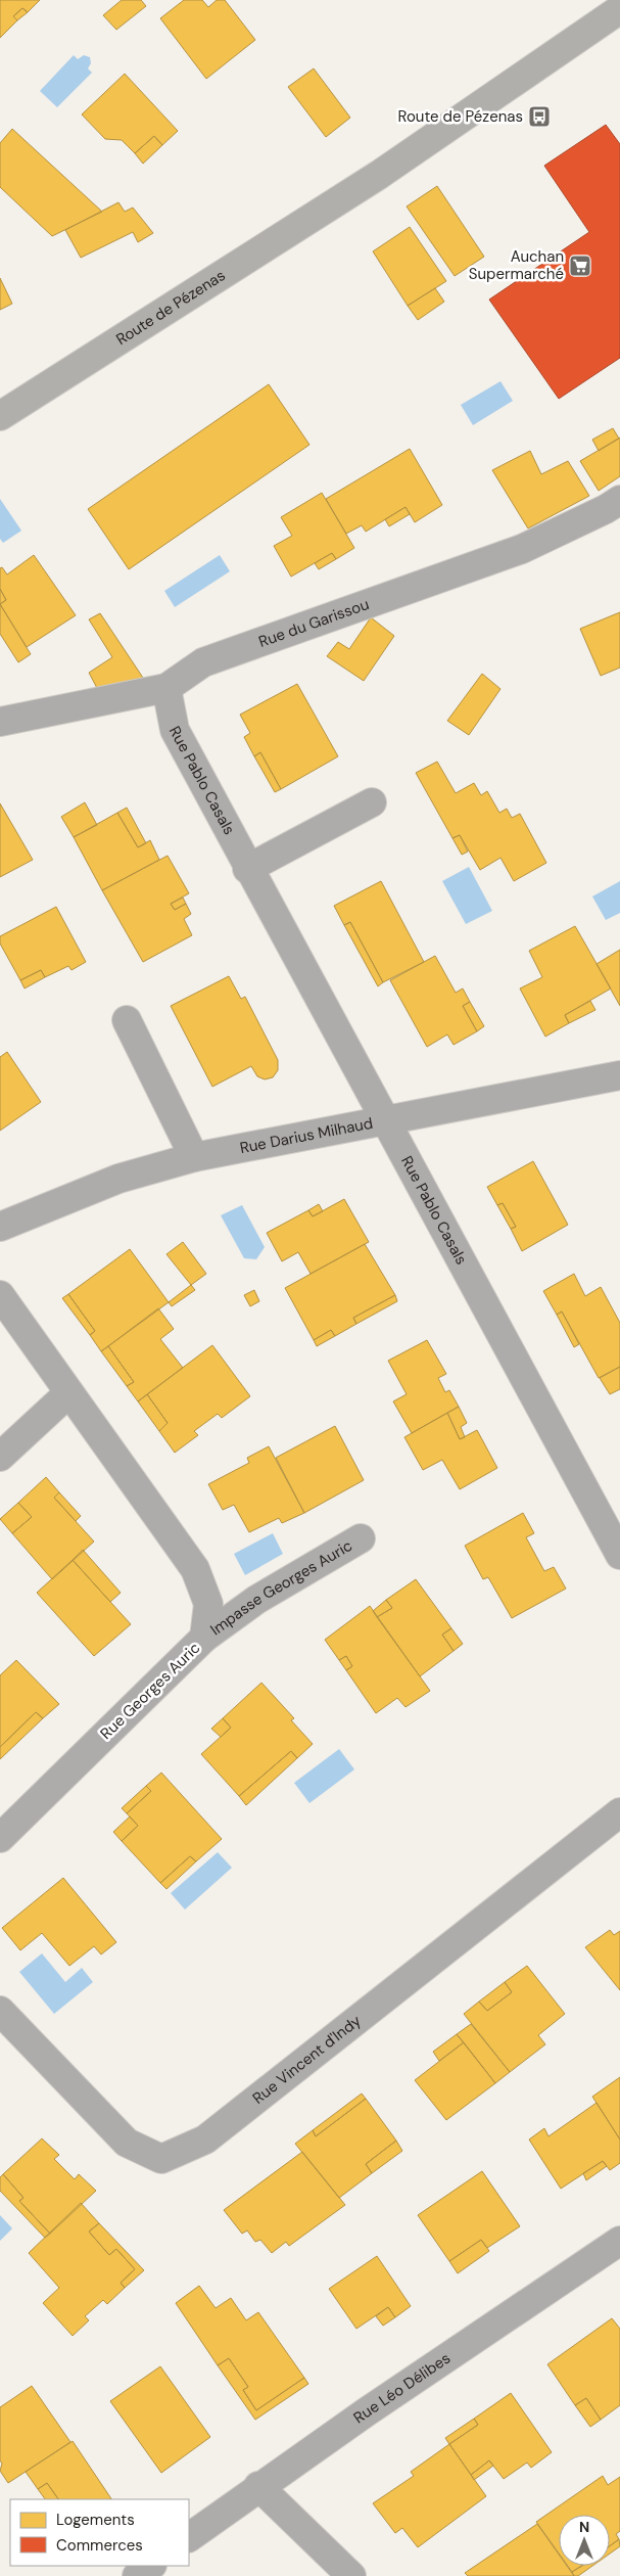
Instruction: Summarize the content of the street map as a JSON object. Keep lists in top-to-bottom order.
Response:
{
  "streets": {
    "main road": ["Route de Pézenas"],
    "street": [
      "Rue du Garissou",
      "Rue Pablo Casals",
      "Rue Darius Milhaud",
      "Impasse Georges Auric",
      "Rue Georges Auric",
      "Rue Vincent d'Indy",
      "Rue Léo Délibes"
    ]
  },
  "crossings": [
    ["Rue du Garissou", "Rue Pablo Casals"],
    ["Rue Pablo Casals", "Rue Darius Milhaud"],
    ["Impasse Georges Auric", "Rue Georges Auric"]
  ],
  "places": {
    "bus stop": ["Route de Pézenas"],
    "supermarket": ["Auchan Supermarché"]
  },
  "legend": ["Logements", "Commerces"],
  "north": "top"
}
